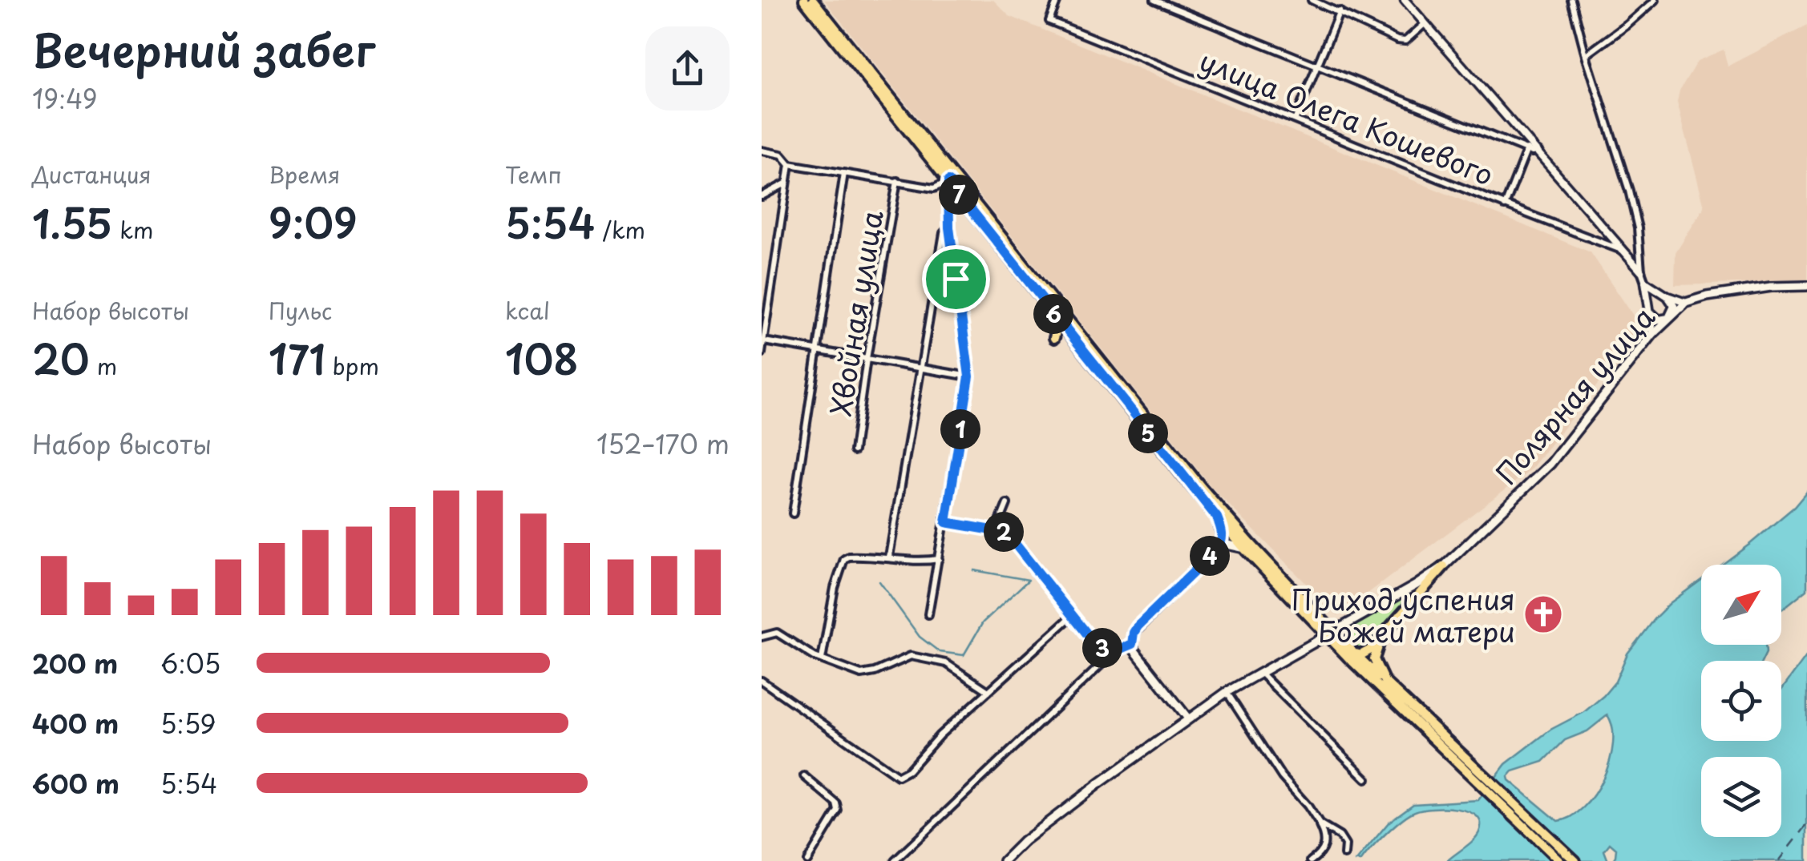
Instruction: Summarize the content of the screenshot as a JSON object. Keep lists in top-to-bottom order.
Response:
{
  "streets": {
    "main road": ["Полярная улица"],
    "street": ["улица Олега Кошевого", "Хвойная улица"]
  },
  "places": {
    "church": ["Приход успения Божей матери"]
  },
  "north": "top right",
  "page": {
    "heading": ["Вечерний забег", "19:49"],
    "stats": [
      ["Дистанция", "1.55 km"],
      ["Время", "9:09"],
      ["Темп", "5:54 /km"],
      ["Набор высоты", "20 m"],
      ["Пульс", "171 bpm"],
      ["kcal", "108"]
    ],
    "pins": [
      "7",
      "6",
      "1",
      "5",
      "2",
      "4",
      "3"
    ],
    "chart": ["Набор высоты", "152–170 m"],
    "list": [
      {
        "name": "200 m",
        "note": "6:05"
      },
      {
        "name": "400 m",
        "note": "5:59"
      },
      {
        "name": "600 m",
        "note": "5:54"
      }
    ]
  }
}
